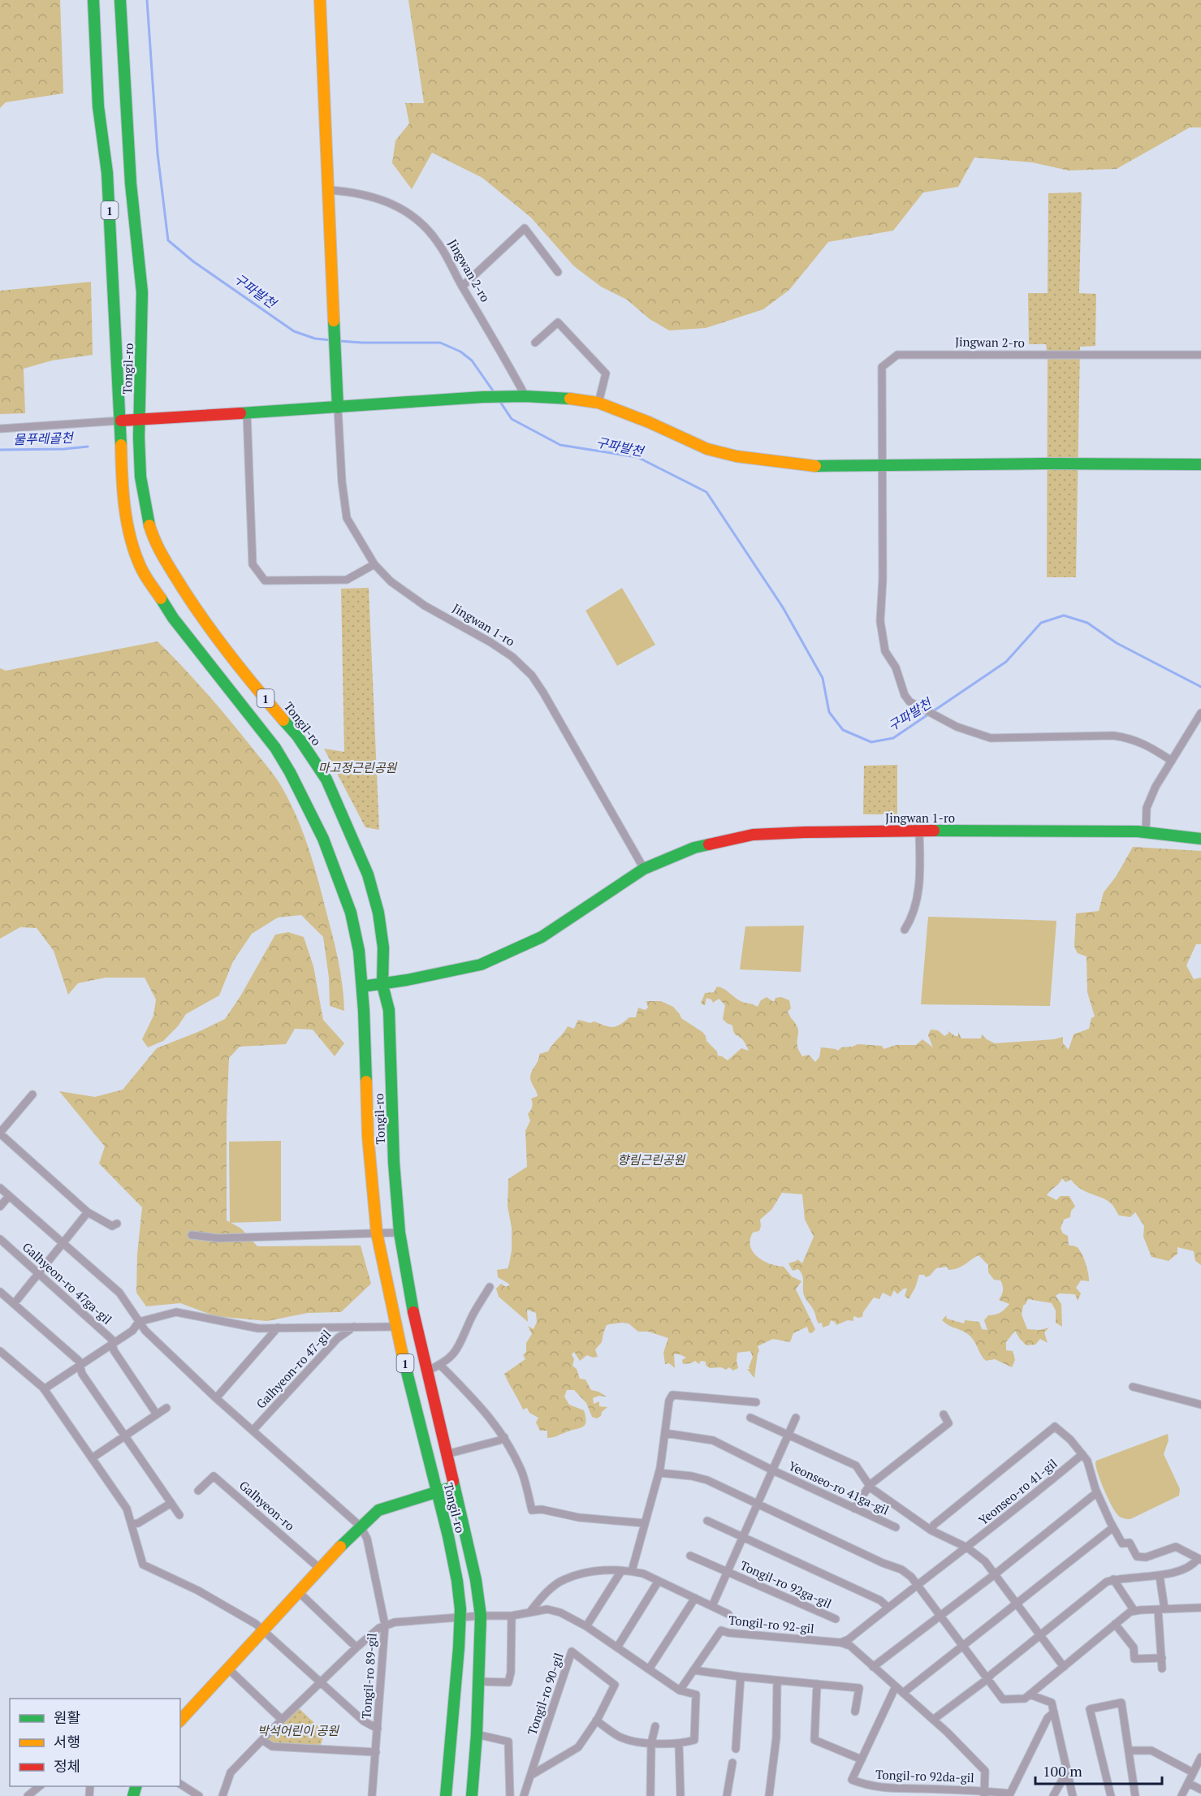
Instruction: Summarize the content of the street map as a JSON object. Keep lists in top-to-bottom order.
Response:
{
  "streets": {
    "main road": ["1", "Tongil-ro", "Jingwan 1-ro"],
    "street": [
      "Jingwan 2-ro",
      "Galhyeon-ro 47ga-gil",
      "Galhyeon-ro 47-gil",
      "Yeonseo-ro 41ga-gil",
      "Yeonseo-ro 41-gil",
      "Galhyeon-ro",
      "Tongil-ro 92ga-gil",
      "Tongil-ro 92-gil",
      "Tongil-ro 89-gil",
      "Tongil-ro 90-gil",
      "Tongil-ro 92da-gil"
    ]
  },
  "crossings": [
    ["Tongil-ro", "Jingwan 1-ro"],
    ["Tongil-ro", "Tongil-ro 89-gil"],
    ["Yeonseo-ro 41ga-gil", "Yeonseo-ro 41-gil"],
    ["Yeonseo-ro 41ga-gil", "Tongil-ro 92ga-gil"],
    ["Tongil-ro 92-gil", "Tongil-ro 92da-gil"]
  ],
  "water": ["구파발천", "물푸레골천"],
  "parks": ["마고정근린공원", "향림근린공원", "박석어린이 공원"],
  "legend": ["원활", "서행", "정체"],
  "scale_bar": "100 m"
}
